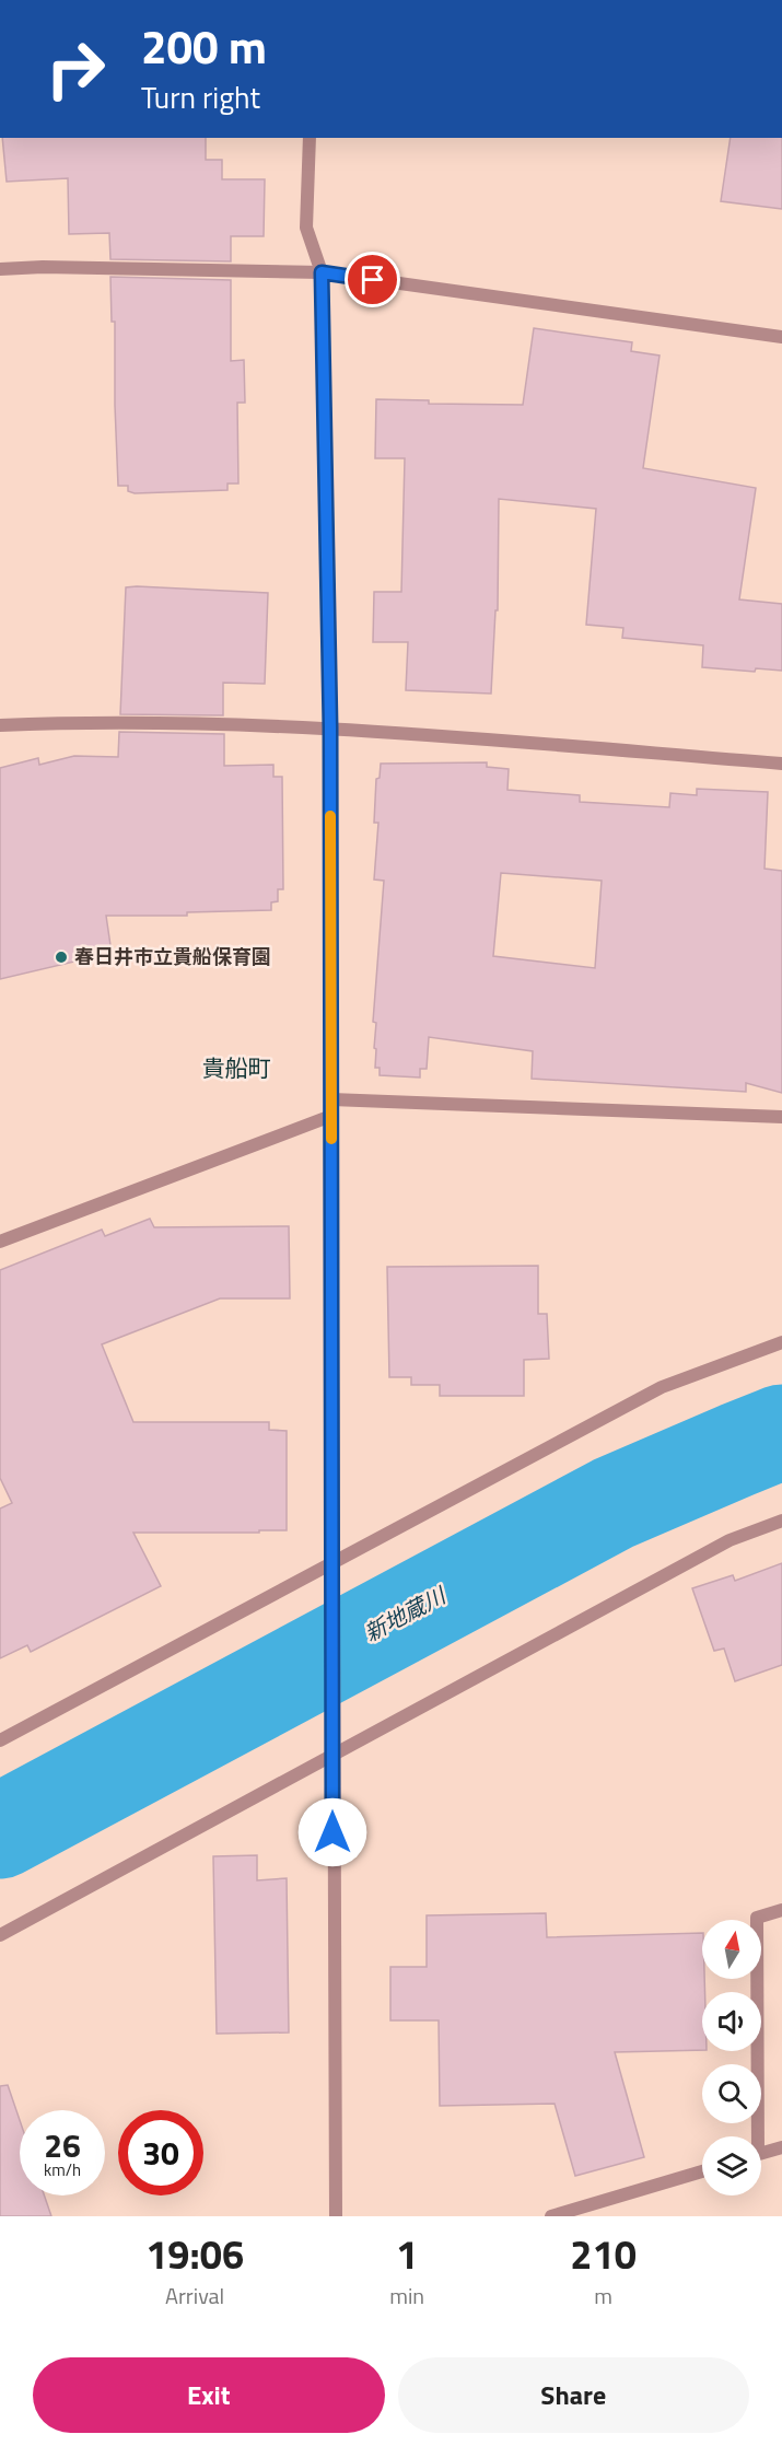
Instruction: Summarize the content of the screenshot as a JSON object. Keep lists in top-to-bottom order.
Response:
{
  "districts": ["貴船町"],
  "water": ["新地蔵川"],
  "places": ["春日井市立貴船保育園"],
  "north": "top",
  "page": {
    "turn": ["200 m", "Turn right"],
    "speed": "26 km/h",
    "limit": "30",
    "eta": [
      "19:06",
      "Arrival",
      "1",
      "min",
      "210",
      "m"
    ],
    "buttons": ["Exit", "Share"]
  }
}
